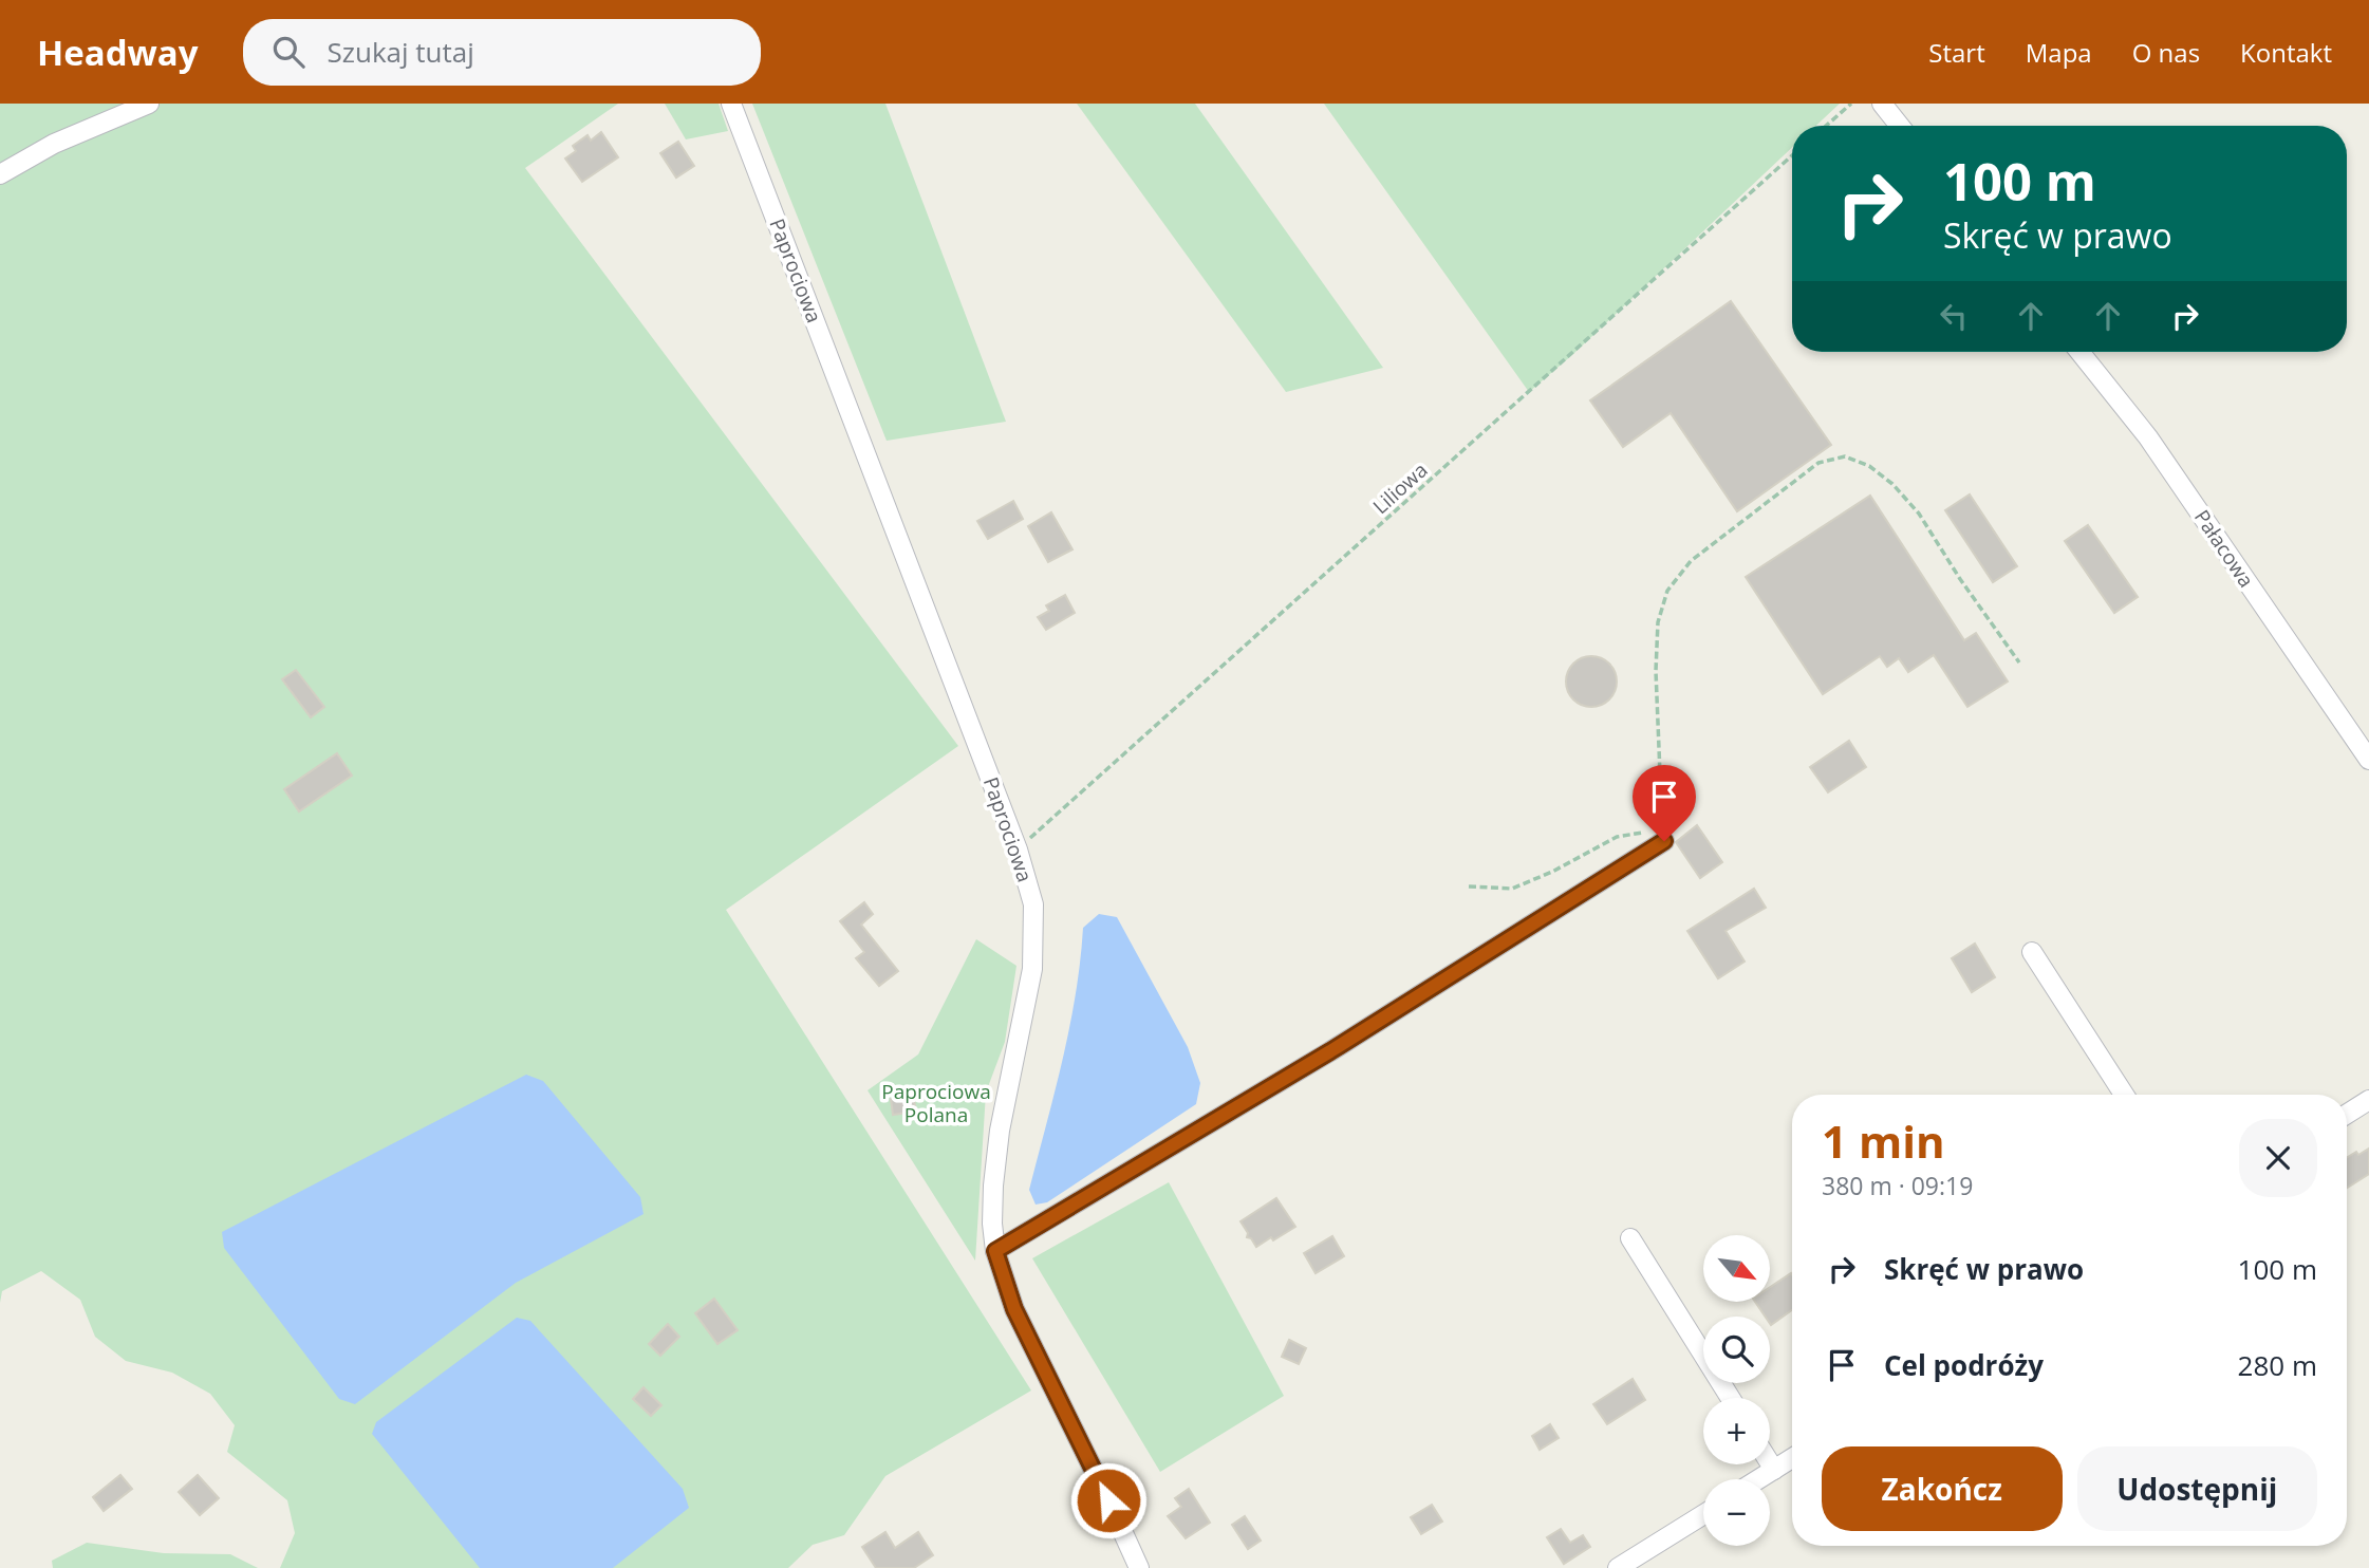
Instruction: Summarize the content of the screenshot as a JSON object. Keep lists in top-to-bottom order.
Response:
{
  "streets": {
    "street": ["Paprociowa", "Pałacowa"],
    "path": ["Liliowa"]
  },
  "crossings": [
    ["Paprociowa", "Liliowa"]
  ],
  "parks": ["Paprociowa Polana"],
  "north": "bottom right",
  "page": {
    "header": "Headway",
    "search": "Szukaj tutaj",
    "nav": [
      "Start",
      "Mapa",
      "O nas",
      "Kontakt"
    ],
    "turn": ["100 m", "Skręć w prawo"],
    "heading": ["1 min", "380 m · 09:19"],
    "list": [
      {
        "name": "Skręć w prawo",
        "value": "100 m"
      },
      {
        "name": "Cel podróży",
        "value": "280 m"
      }
    ],
    "map_buttons": ["+", "−"],
    "buttons": ["Zakończ", "Udostępnij"]
  }
}
